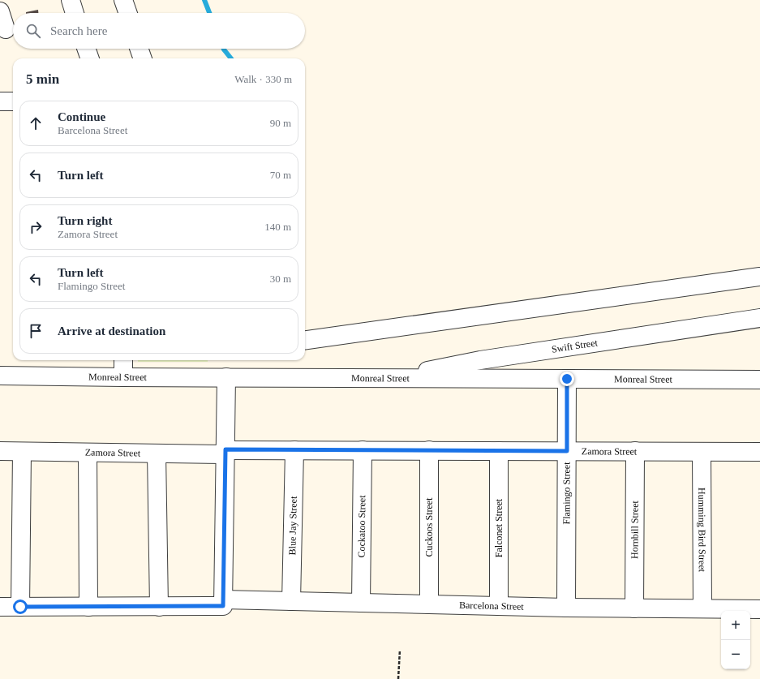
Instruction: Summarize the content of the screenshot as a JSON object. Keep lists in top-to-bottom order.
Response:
{
  "streets": {
    "street": [
      "Swift Street",
      "Monreal Street",
      "Zamora Street",
      "Flamingo Street",
      "Blue Jay Street",
      "Cockatoo Street",
      "Cuckoos Street",
      "Falconet Street",
      "Hornbill Street",
      "Humming Bird Street",
      "Barcelona Street"
    ]
  },
  "crossings": [
    ["Swift Street", "Monreal Street"],
    ["Monreal Street", "Flamingo Street"],
    ["Zamora Street", "Flamingo Street"],
    ["Zamora Street", "Blue Jay Street"],
    ["Zamora Street", "Cockatoo Street"],
    ["Zamora Street", "Cuckoos Street"],
    ["Zamora Street", "Falconet Street"],
    ["Zamora Street", "Hornbill Street"],
    ["Zamora Street", "Humming Bird Street"],
    ["Flamingo Street", "Barcelona Street"],
    ["Blue Jay Street", "Barcelona Street"],
    ["Cockatoo Street", "Barcelona Street"],
    ["Cuckoos Street", "Barcelona Street"],
    ["Falconet Street", "Barcelona Street"],
    ["Hornbill Street", "Barcelona Street"],
    ["Humming Bird Street", "Barcelona Street"]
  ],
  "page": {
    "search": "Search here",
    "heading": ["5 min", "Walk · 330 m"],
    "list": [
      ["Continue", "Barcelona Street", "90 m"],
      ["Turn left", "70 m"],
      ["Turn right", "Zamora Street", "140 m"],
      ["Turn left", "Flamingo Street", "30 m"],
      "Arrive at destination"
    ],
    "map_buttons": ["+", "−"]
  }
}
